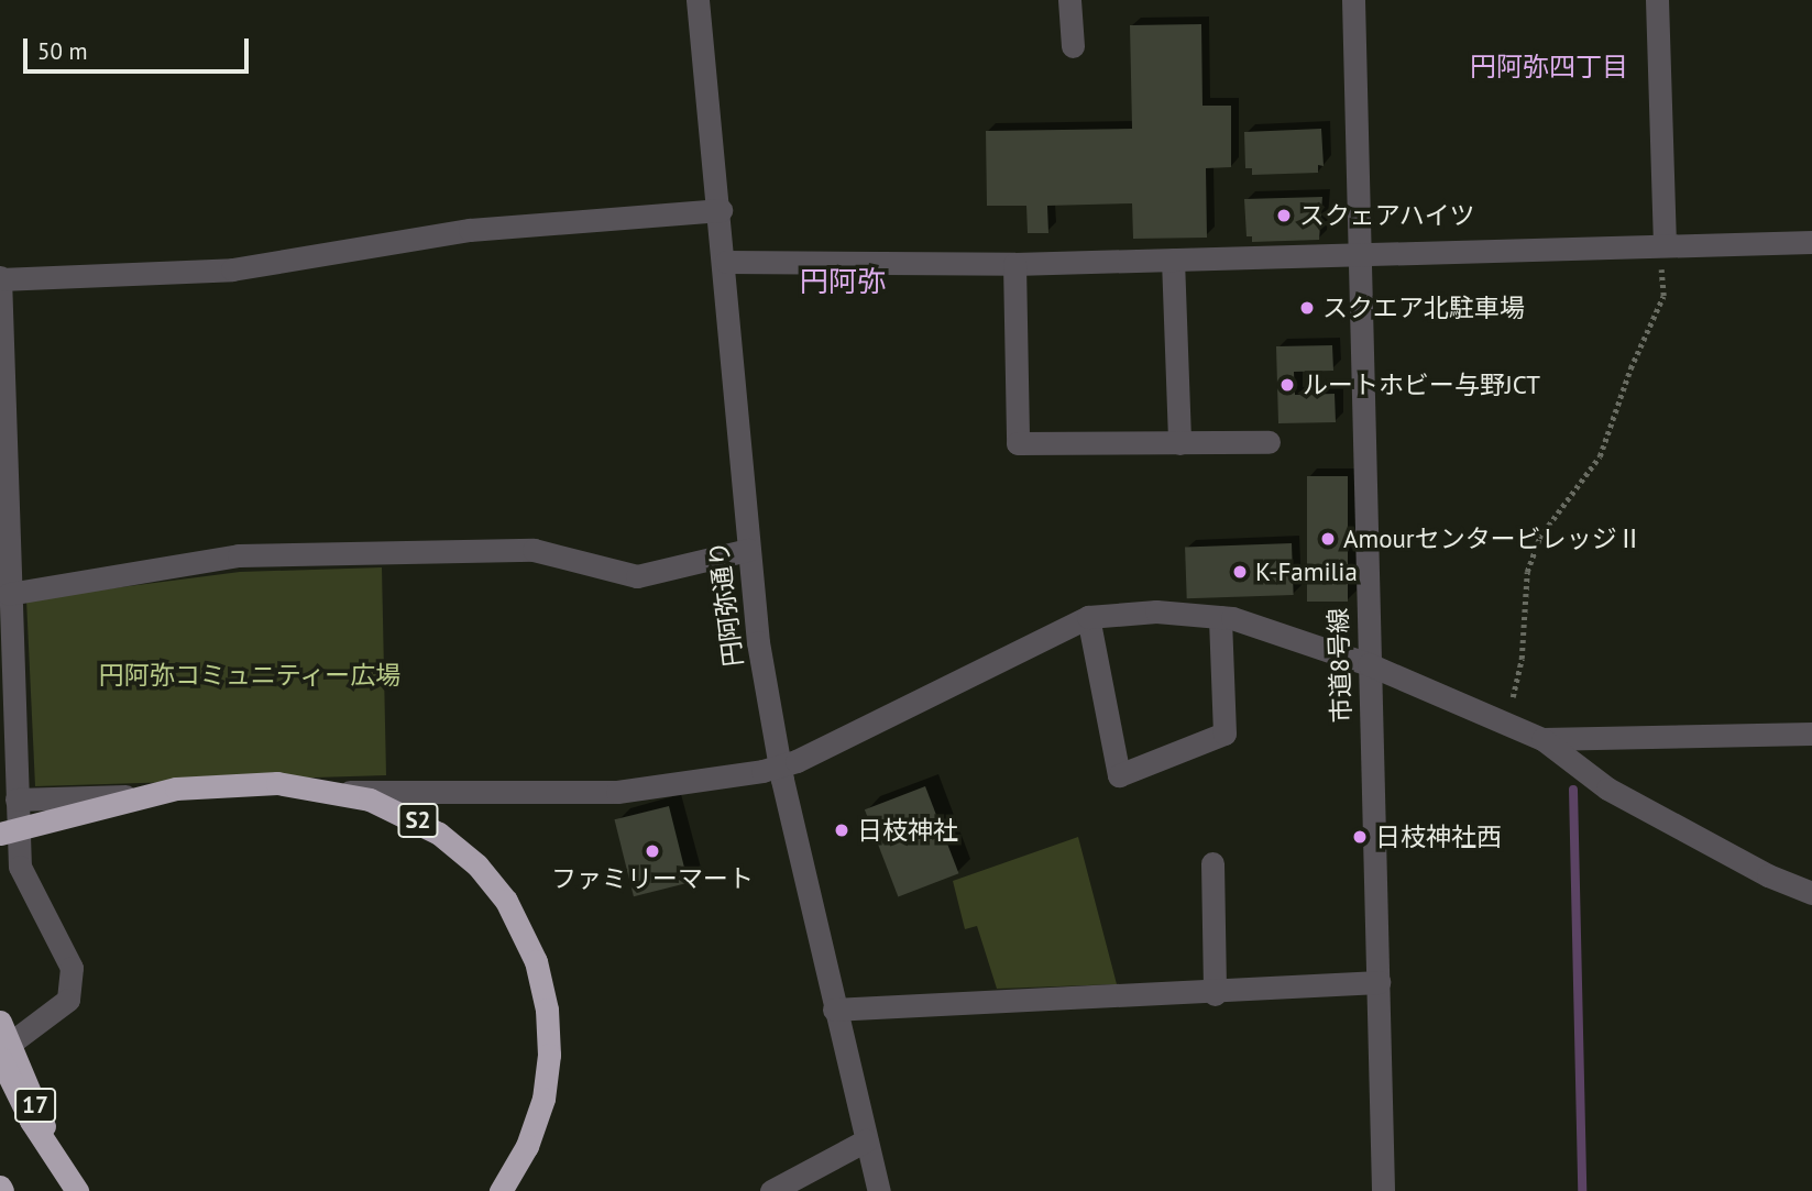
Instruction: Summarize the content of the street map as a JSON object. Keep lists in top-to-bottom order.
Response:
{
  "streets": {
    "highway": ["S2", "17"],
    "street": ["円阿弥通り", "市道8号線"]
  },
  "districts": ["円阿弥四丁目", "円阿弥"],
  "parks": ["円阿弥コミュニティー広場"],
  "places": [
    "スクェアハイツ",
    "スクエア北駐車場",
    "ルートホビー与野JCT",
    "AmourセンタービレッジⅡ",
    "K-Familia",
    "日枝神社",
    "日枝神社西",
    "ファミリーマート"
  ],
  "scale_bar": "50 m"
}
